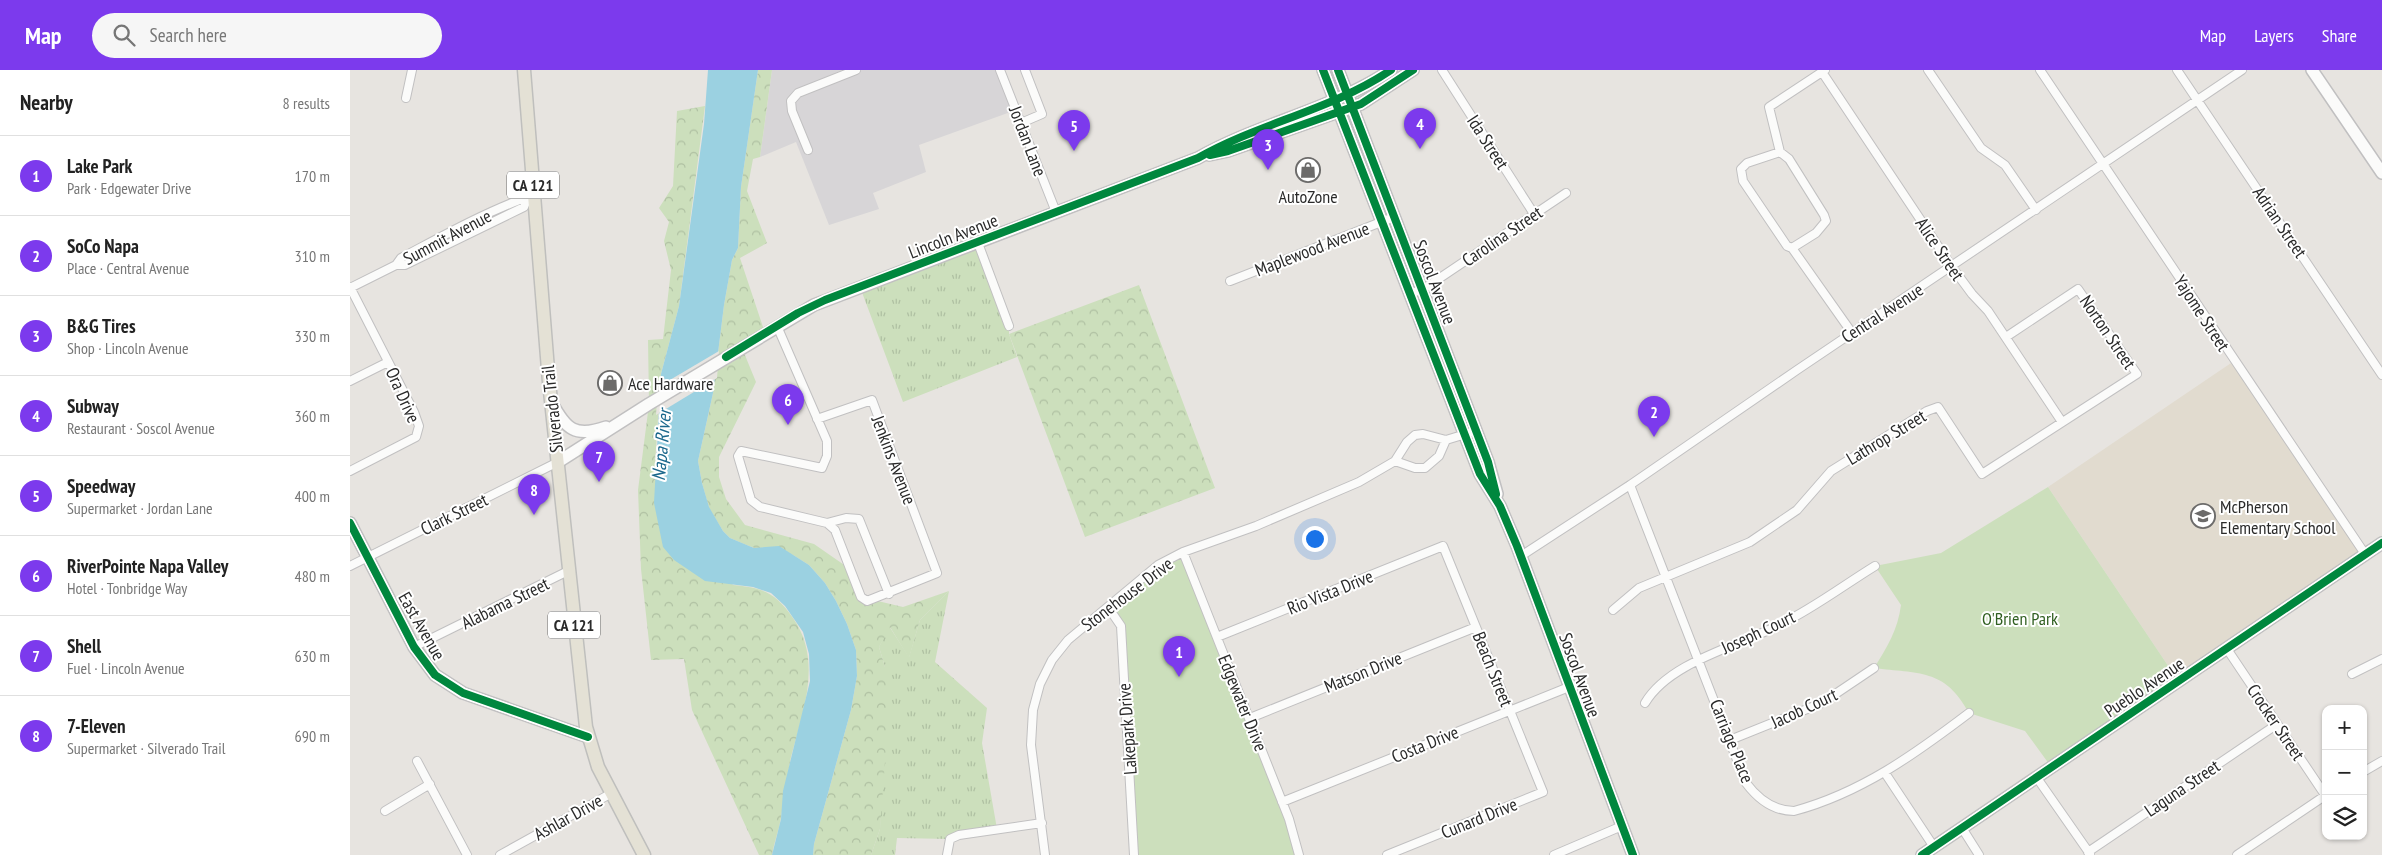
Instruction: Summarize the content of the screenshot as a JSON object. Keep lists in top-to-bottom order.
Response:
{
  "streets": {
    "main road": [
      "CA 121",
      "Lincoln Avenue",
      "Soscol Avenue",
      "Silverado Trail",
      "East Avenue",
      "Pueblo Avenue"
    ],
    "street": [
      "Jordan Lane",
      "Ida Street",
      "Adrian Street",
      "Carolina Street",
      "Summit Avenue",
      "Maplewood Avenue",
      "Alice Street",
      "Central Avenue",
      "Yajome Street",
      "Norton Street",
      "Ora Drive",
      "Lathrop Street",
      "Jenkins Avenue",
      "Clark Street",
      "Rio Vista Drive",
      "Stonehouse Drive",
      "Alabama Street",
      "Joseph Court",
      "Beach Street",
      "Matson Drive",
      "Edgewater Drive",
      "Jacob Court",
      "Crocker Street",
      "Lakepark Drive",
      "Carriage Place",
      "Costa Drive",
      "Laguna Street",
      "Ashlar Drive",
      "Cunard Drive"
    ]
  },
  "crossings": [
    ["Jordan Lane", "Lincoln Avenue"],
    ["Ida Street", "Carolina Street"],
    ["Adrian Street", "Central Avenue"],
    ["Lincoln Avenue", "Soscol Avenue"],
    ["Lincoln Avenue", "Silverado Trail"],
    ["Lincoln Avenue", "Clark Street"],
    ["Carolina Street", "Soscol Avenue"],
    ["Summit Avenue", "Ora Drive"],
    ["Summit Avenue", "Silverado Trail"],
    ["Maplewood Avenue", "Soscol Avenue"],
    ["Alice Street", "Central Avenue"],
    ["Alice Street", "Norton Street"],
    ["Alice Street", "Lathrop Street"],
    ["Soscol Avenue", "Central Avenue"],
    ["Soscol Avenue", "Costa Drive"],
    ["Central Avenue", "Yajome Street"],
    ["Central Avenue", "Carriage Place"],
    ["Yajome Street", "Pueblo Avenue"],
    ["Norton Street", "Lathrop Street"],
    ["Silverado Trail", "Clark Street"],
    ["Silverado Trail", "Alabama Street"],
    ["Silverado Trail", "East Avenue"],
    ["Silverado Trail", "Ashlar Drive"],
    ["Lathrop Street", "Carriage Place"],
    ["Clark Street", "East Avenue"],
    ["Rio Vista Drive", "Beach Street"],
    ["Rio Vista Drive", "Edgewater Drive"],
    ["Stonehouse Drive", "Edgewater Drive"],
    ["Stonehouse Drive", "Lakepark Drive"],
    ["Alabama Street", "East Avenue"],
    ["Joseph Court", "Carriage Place"],
    ["Beach Street", "Matson Drive"],
    ["Beach Street", "Costa Drive"],
    ["Beach Street", "Cunard Drive"],
    ["Matson Drive", "Edgewater Drive"],
    ["Pueblo Avenue", "Crocker Street"],
    ["Edgewater Drive", "Costa Drive"],
    ["Jacob Court", "Carriage Place"],
    ["Crocker Street", "Laguna Street"]
  ],
  "water": ["Napa River"],
  "parks": ["O'Brien Park"],
  "places": {
    "shop": ["AutoZone", "Ace Hardware"],
    "school or university": ["McPherson Elementary School"]
  },
  "page": {
    "header": "Map",
    "search": "Search here",
    "nav": ["Map", "Layers", "Share"],
    "heading": ["Nearby", "8 results"],
    "pins": [
      "4",
      "5",
      "3",
      "6",
      "2",
      "7",
      "8",
      "1"
    ],
    "list": [
      {
        "mark": "1",
        "name": "Lake Park",
        "note": "Park · Edgewater Drive",
        "value": "170 m"
      },
      {
        "mark": "2",
        "name": "SoCo Napa",
        "note": "Place · Central Avenue",
        "value": "310 m"
      },
      {
        "mark": "3",
        "name": "B&G Tires",
        "note": "Shop · Lincoln Avenue",
        "value": "330 m"
      },
      {
        "mark": "4",
        "name": "Subway",
        "note": "Restaurant · Soscol Avenue",
        "value": "360 m"
      },
      {
        "mark": "5",
        "name": "Speedway",
        "note": "Supermarket · Jordan Lane",
        "value": "400 m"
      },
      {
        "mark": "6",
        "name": "RiverPointe Napa Valley",
        "note": "Hotel · Tonbridge Way",
        "value": "480 m"
      },
      {
        "mark": "7",
        "name": "Shell",
        "note": "Fuel · Lincoln Avenue",
        "value": "630 m"
      },
      {
        "mark": "8",
        "name": "7-Eleven",
        "note": "Supermarket · Silverado Trail",
        "value": "690 m"
      }
    ],
    "map_buttons": ["+", "−"]
  }
}
